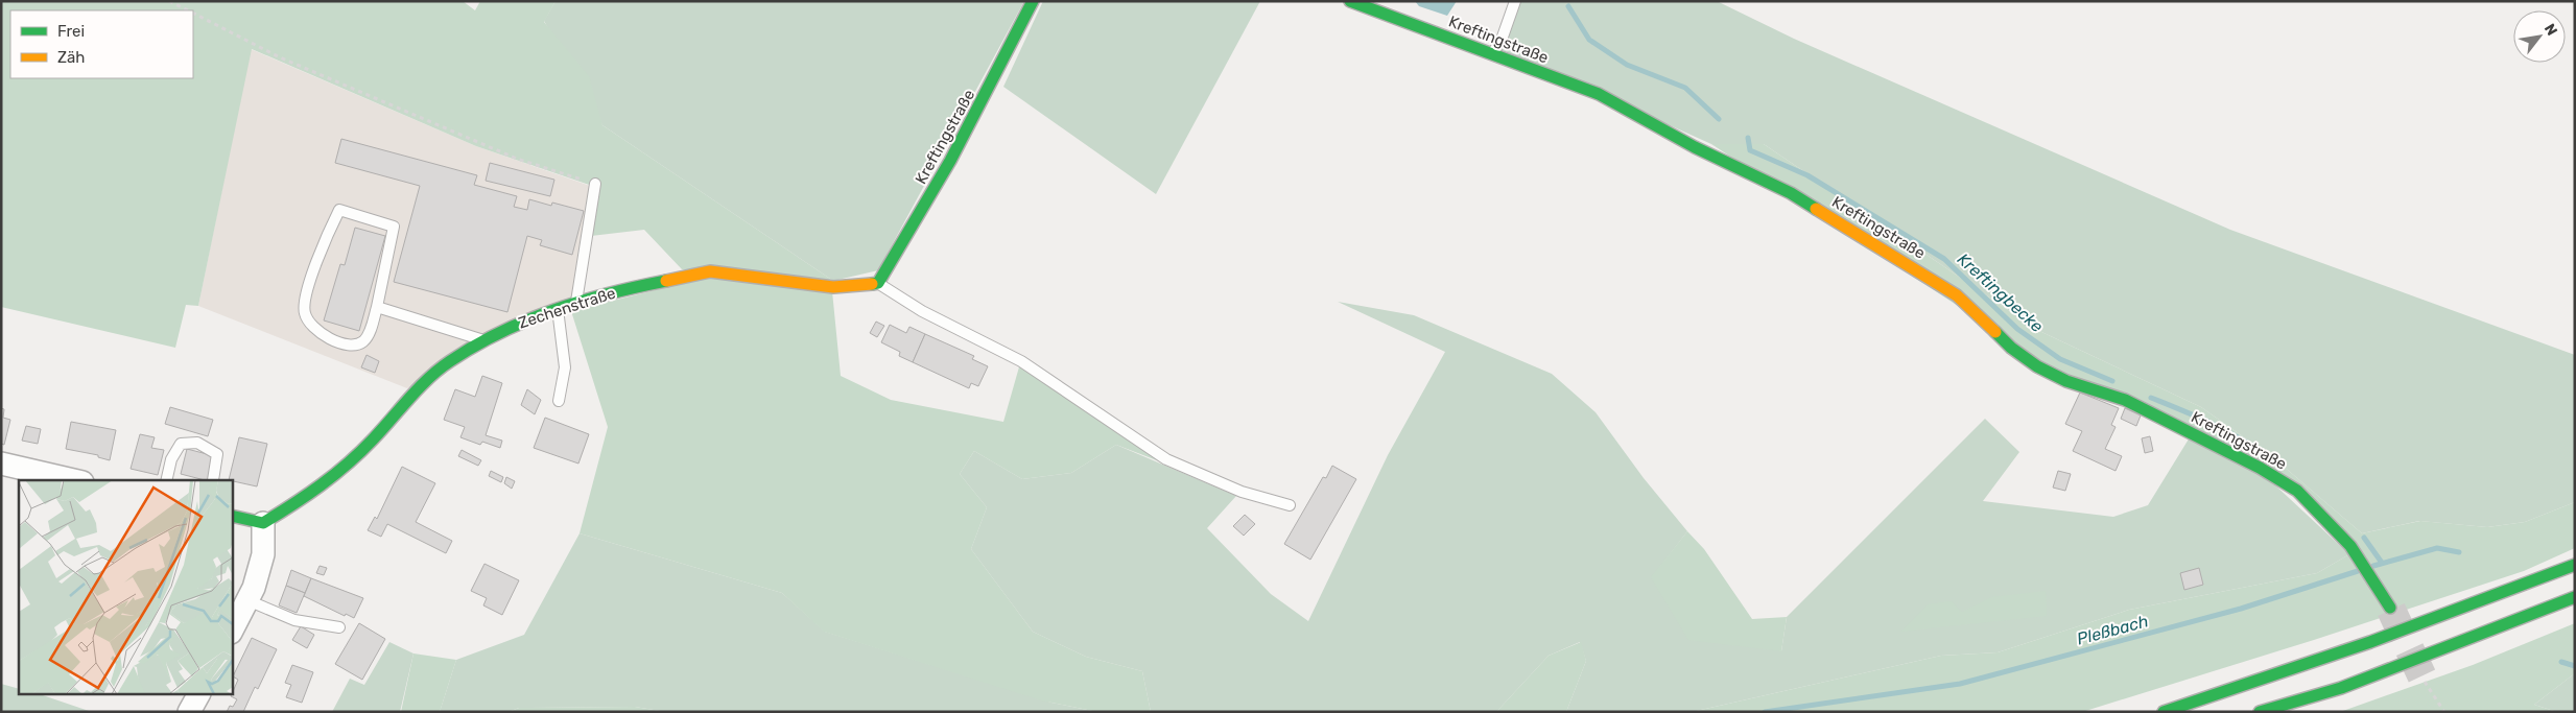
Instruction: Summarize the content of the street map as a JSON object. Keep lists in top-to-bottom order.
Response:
{
  "streets": {
    "main road": ["Kreftingstraße", "Zechenstraße"]
  },
  "crossings": [
    ["Kreftingstraße", "Zechenstraße"]
  ],
  "water": ["Kreftingbecke", "Pleßbach"],
  "legend": ["Frei", "Zäh"],
  "north": "top right"
}
